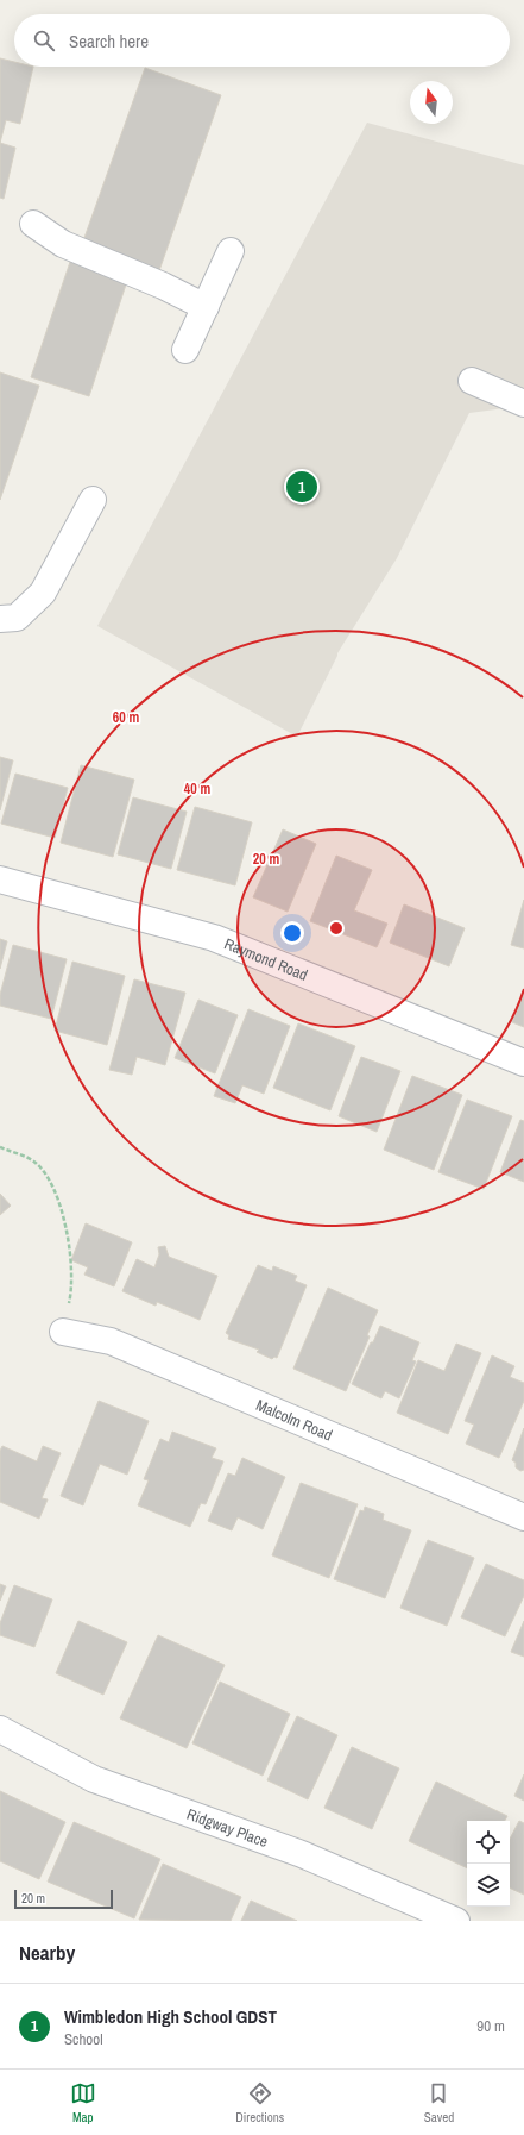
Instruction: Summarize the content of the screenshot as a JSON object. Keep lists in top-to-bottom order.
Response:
{
  "streets": {
    "street": ["Raymond Road", "Malcolm Road", "Ridgway Place"]
  },
  "scale_bar": "20 m",
  "north": "top",
  "page": {
    "search": "Search here",
    "pins": "1",
    "scale": "20 m",
    "heading": "Nearby",
    "list": [
      {
        "mark": "1",
        "name": "Wimbledon High School GDST",
        "note": "School",
        "value": "90 m"
      }
    ],
    "nav": ["Map", "Directions", "Saved"]
  },
  "rings": ["60 m", "40 m", "20 m"]
}
